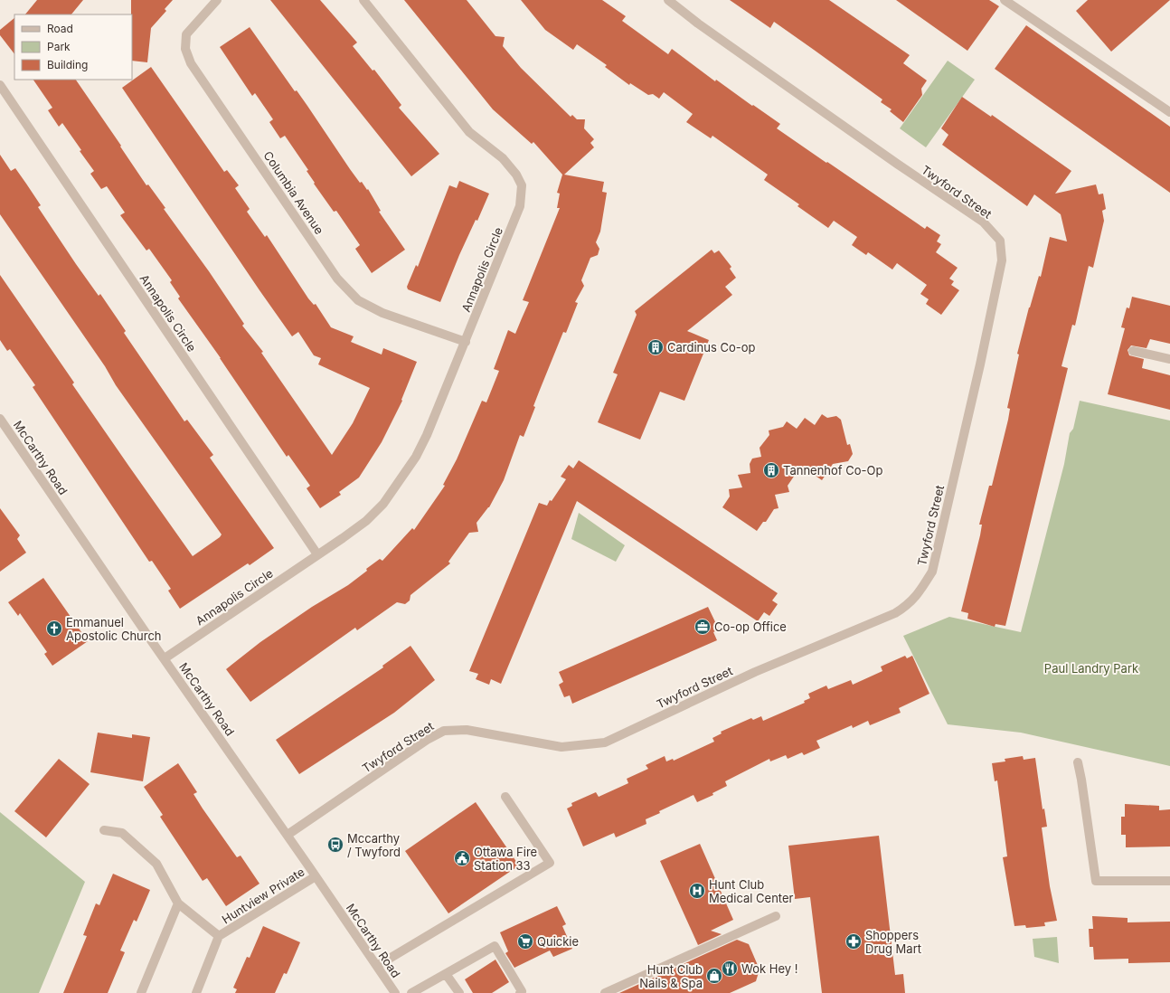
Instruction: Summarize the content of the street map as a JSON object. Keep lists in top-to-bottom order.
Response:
{
  "streets": {
    "street": [
      "Twyford Street",
      "Columbia Avenue",
      "Annapolis Circle",
      "McCarthy Road",
      "Huntview Private"
    ]
  },
  "crossings": [
    ["Twyford Street", "McCarthy Road"],
    ["Columbia Avenue", "Annapolis Circle"],
    ["Annapolis Circle", "McCarthy Road"],
    ["McCarthy Road", "Huntview Private"]
  ],
  "parks": ["Paul Landry Park"],
  "places": {
    "building": ["Cardinus Co-op", "Tannenhof Co-Op"],
    "office": ["Co-op Office"],
    "church": ["Emmanuel Apostolic Church"],
    "bus stop": ["Mccarthy / Twyford"],
    "public building": ["Ottawa Fire Station 33"],
    "hospital": ["Hunt Club Medical Center"],
    "supermarket": ["Quickie"],
    "pharmacy": ["Shoppers Drug Mart"],
    "restaurant": ["Wok Hey !"],
    "shop": ["Hunt Club Nails & Spa"]
  },
  "legend": ["Road", "Park", "Building"]
}
